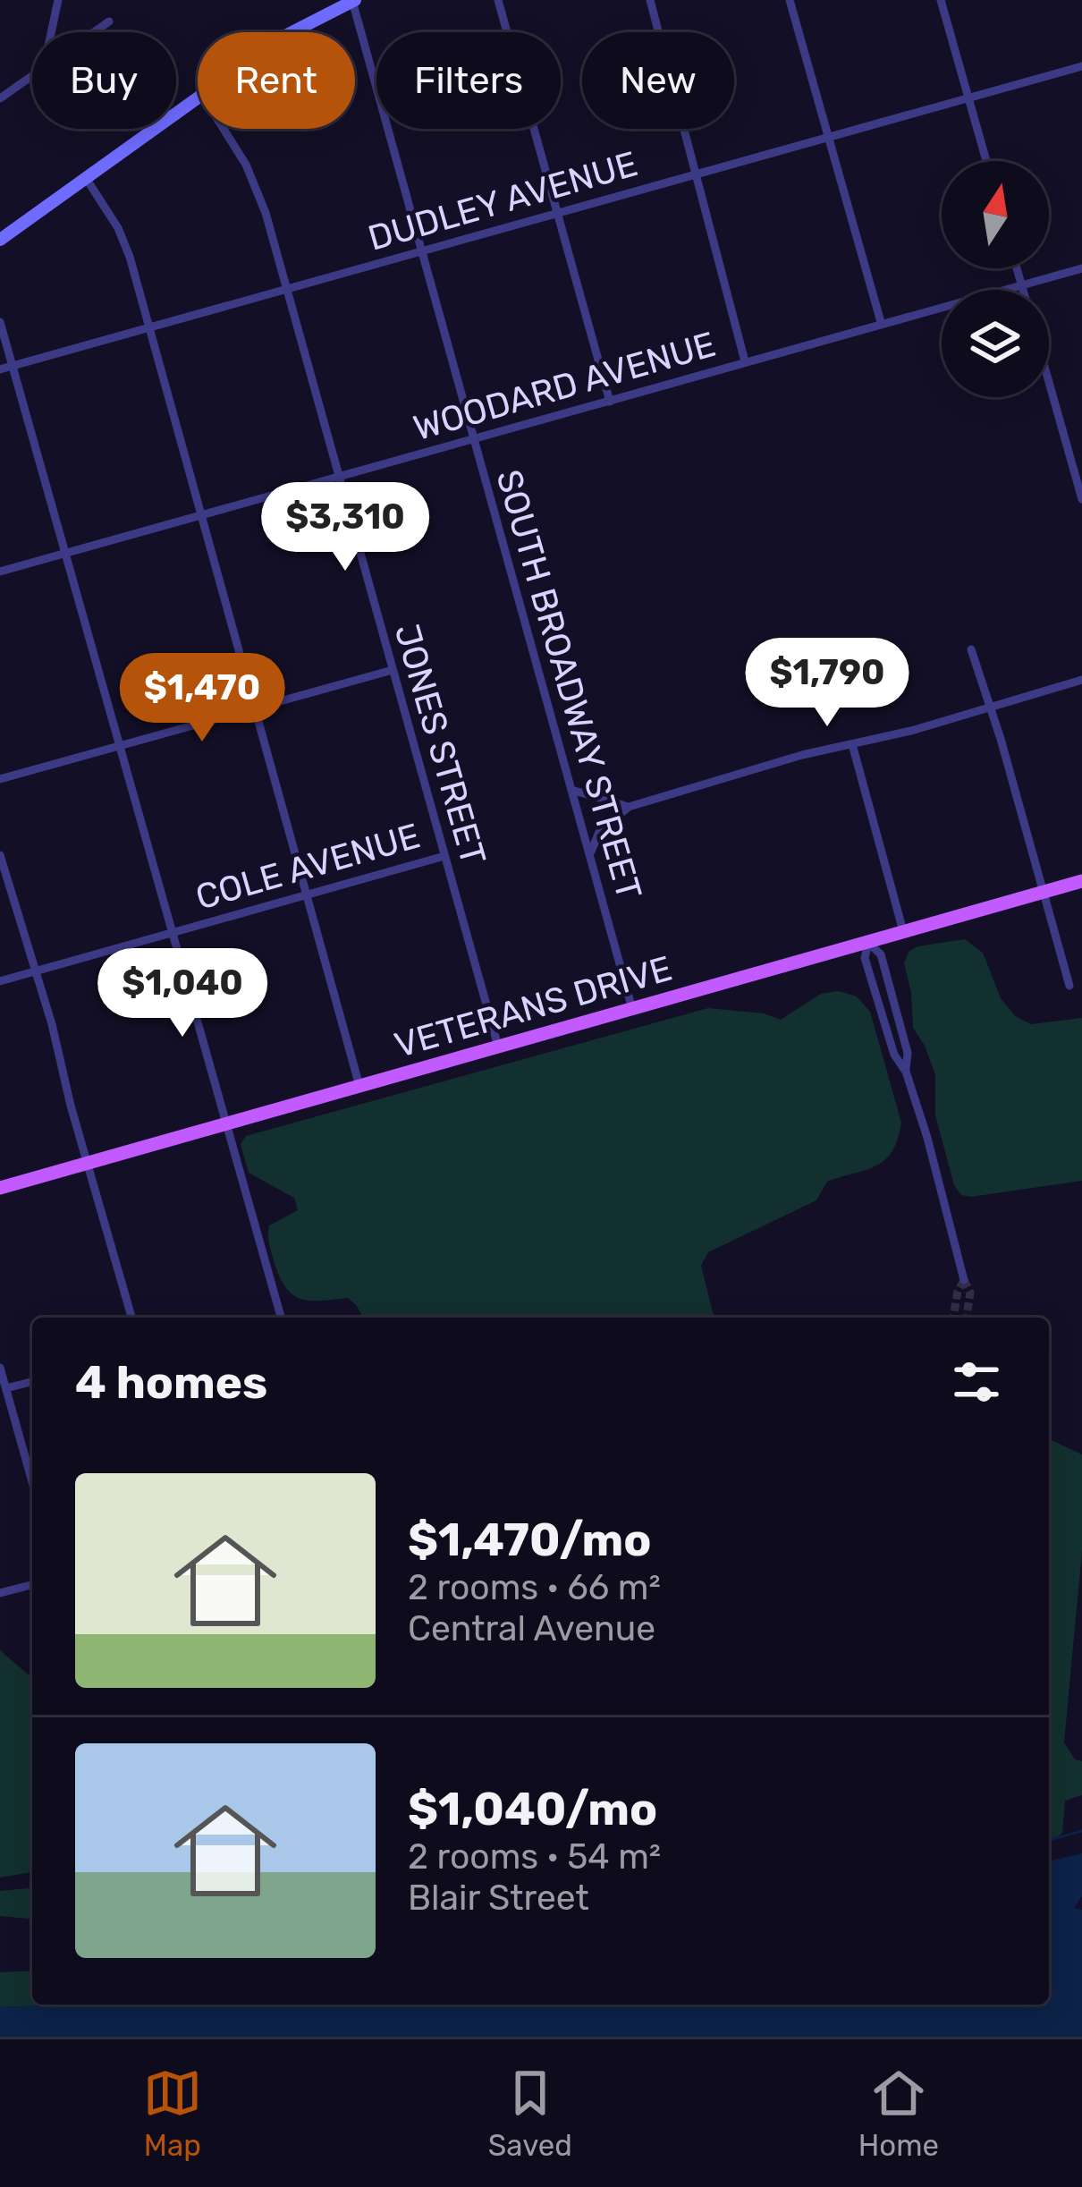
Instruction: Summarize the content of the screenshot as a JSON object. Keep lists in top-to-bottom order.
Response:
{
  "streets": {
    "main road": ["VETERANS DRIVE"],
    "street": [
      "DUDLEY AVENUE",
      "WOODARD AVENUE",
      "SOUTH BROADWAY STREET",
      "JONES STREET",
      "COLE AVENUE"
    ]
  },
  "crossings": [
    ["DUDLEY AVENUE", "SOUTH BROADWAY STREET"],
    ["DUDLEY AVENUE", "JONES STREET"],
    ["WOODARD AVENUE", "SOUTH BROADWAY STREET"],
    ["WOODARD AVENUE", "JONES STREET"],
    ["SOUTH BROADWAY STREET", "VETERANS DRIVE"],
    ["JONES STREET", "COLE AVENUE"],
    ["JONES STREET", "VETERANS DRIVE"]
  ],
  "north": "top",
  "page": {
    "chip": [
      "Buy",
      "Rent",
      "Filters",
      "New"
    ],
    "price": [
      "$3,310",
      "$1,790",
      "$1,470",
      "$1,040"
    ],
    "heading": "4 homes",
    "list": [
      {
        "name": "$1,470/mo",
        "note": "2 rooms · 66 m² · Central Avenue"
      },
      {
        "name": "$1,040/mo",
        "note": "2 rooms · 54 m² · Blair Street"
      }
    ],
    "tabs": ["Map", "Saved", "Home"]
  }
}
